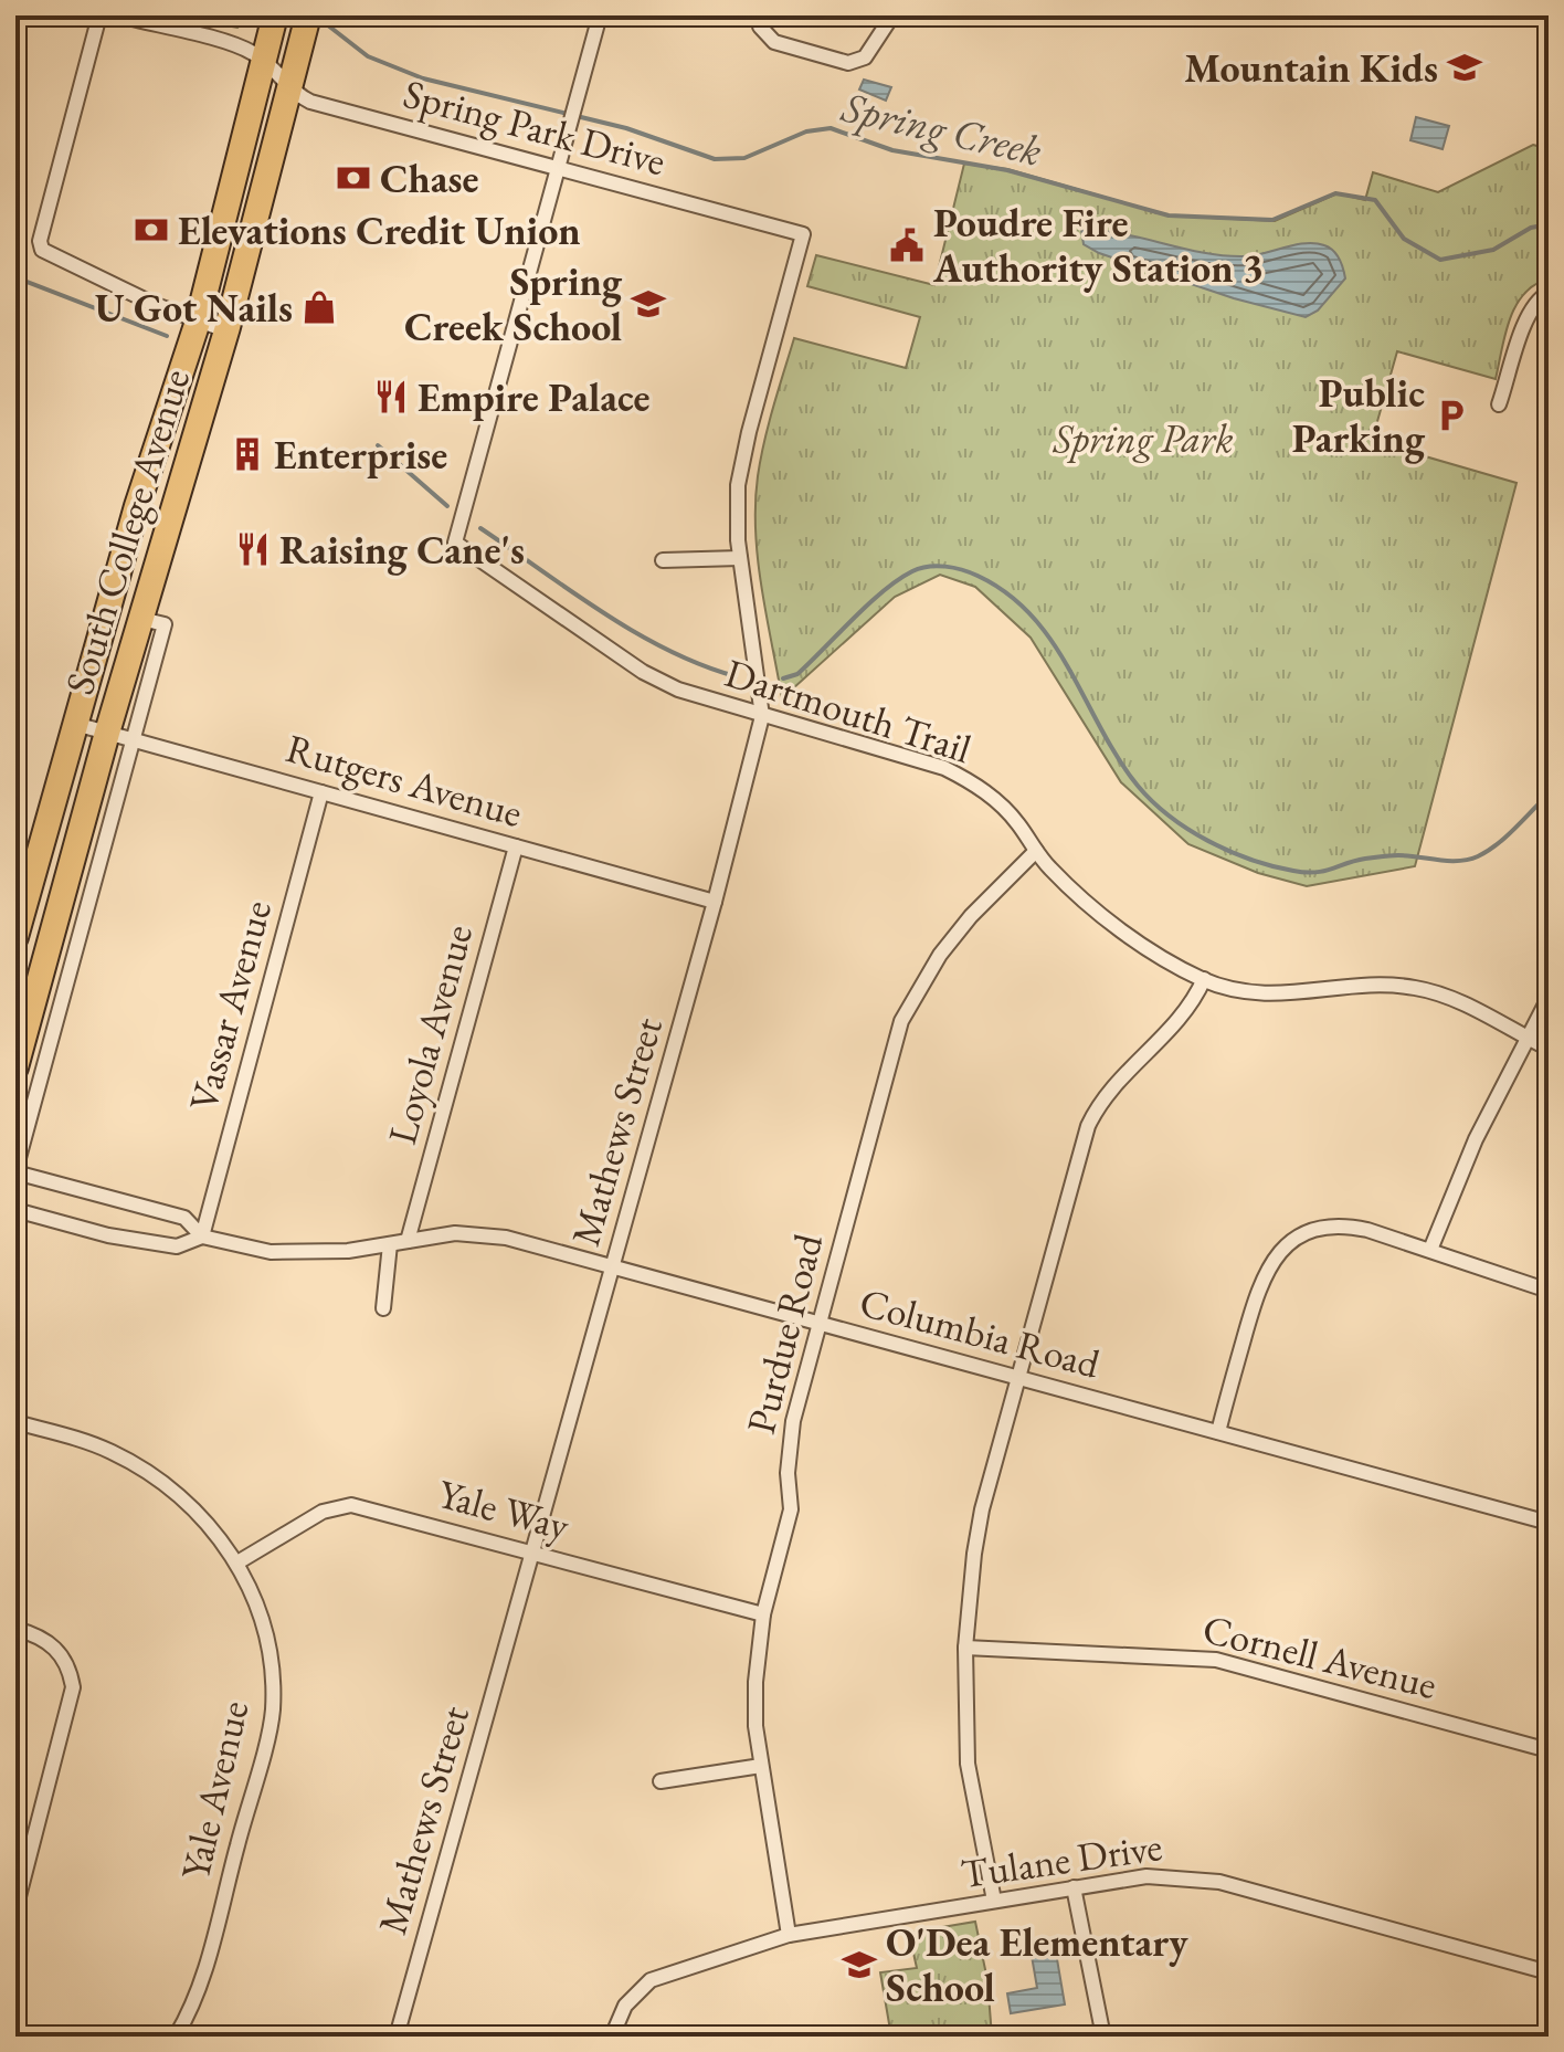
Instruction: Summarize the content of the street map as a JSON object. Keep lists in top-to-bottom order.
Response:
{
  "streets": {
    "highway": ["South College Avenue"],
    "street": [
      "Spring Park Drive",
      "Dartmouth Trail",
      "Rutgers Avenue",
      "Vassar Avenue",
      "Loyola Avenue",
      "Mathews Street",
      "Columbia Road",
      "Purdue Road",
      "Yale Way",
      "Cornell Avenue",
      "Yale Avenue",
      "Tulane Drive"
    ]
  },
  "crossings": [
    ["Spring Park Drive", "South College Avenue"],
    ["Spring Park Drive", "Dartmouth Trail"],
    ["Spring Park Drive", "Mathews Street"],
    ["South College Avenue", "Rutgers Avenue"],
    ["Dartmouth Trail", "Mathews Street"],
    ["Dartmouth Trail", "Purdue Road"],
    ["Rutgers Avenue", "Vassar Avenue"],
    ["Rutgers Avenue", "Loyola Avenue"],
    ["Rutgers Avenue", "Mathews Street"],
    ["Vassar Avenue", "Columbia Road"],
    ["Loyola Avenue", "Columbia Road"],
    ["Mathews Street", "Columbia Road"],
    ["Mathews Street", "Yale Way"],
    ["Columbia Road", "Purdue Road"],
    ["Purdue Road", "Yale Way"],
    ["Purdue Road", "Tulane Drive"],
    ["Yale Way", "Yale Avenue"]
  ],
  "water": ["Spring Creek"],
  "parks": ["Spring Park"],
  "places": {
    "school or university": ["Mountain Kids", "Spring Creek School", "O'Dea Elementary School"],
    "bank": ["Chase", "Elevations Credit Union"],
    "public building": ["Poudre Fire Authority Station 3"],
    "shop": ["U Got Nails"],
    "restaurant": ["Empire Palace", "Raising Cane's"],
    "parking": ["Public Parking"],
    "building": ["Enterprise"]
  }
}
